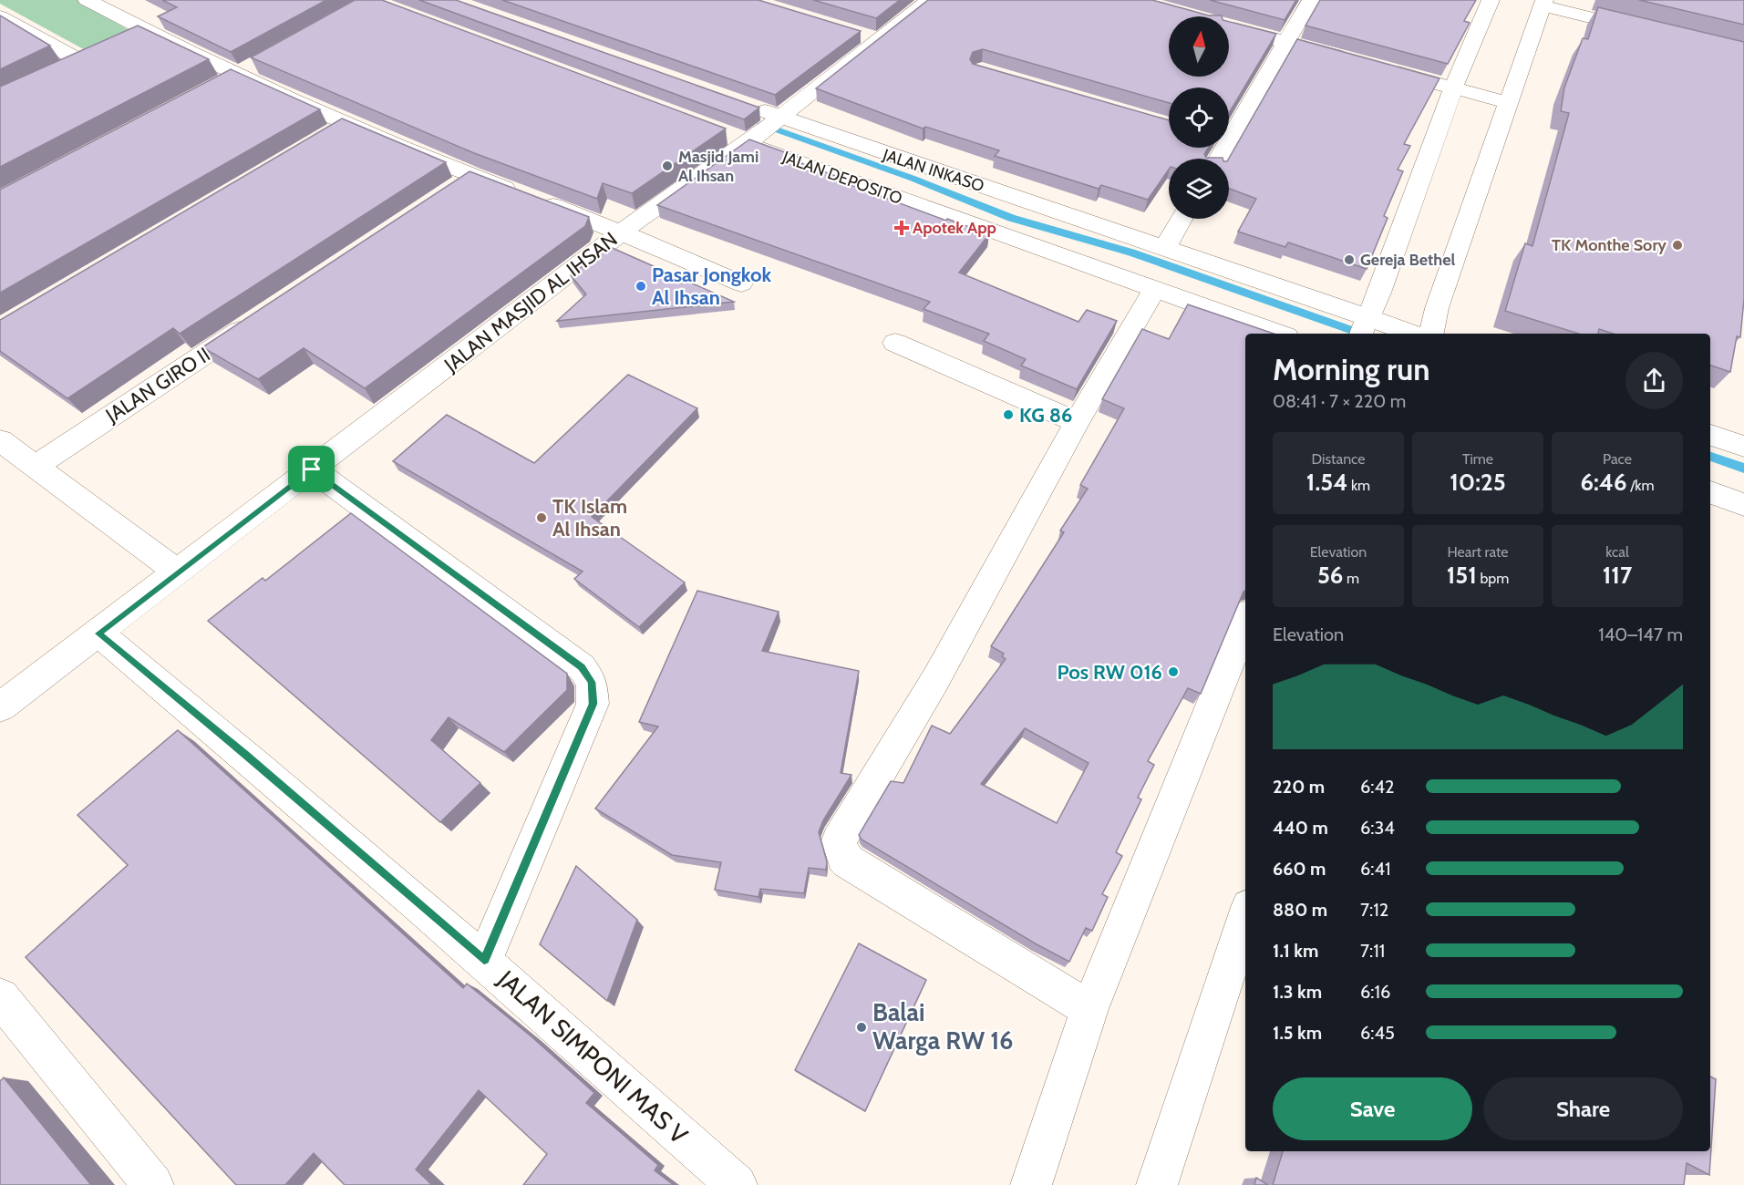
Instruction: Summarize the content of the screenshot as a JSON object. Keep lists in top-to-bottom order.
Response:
{
  "streets": {
    "street": [
      "JALAN INKASO",
      "JALAN DEPOSITO",
      "JALAN MASJID AL IHSAN",
      "JALAN GIRO II",
      "JALAN SIMPONI MAS V"
    ]
  },
  "crossings": [
    ["JALAN INKASO", "JALAN DEPOSITO"],
    ["JALAN INKASO", "JALAN MASJID AL IHSAN"],
    ["JALAN DEPOSITO", "JALAN MASJID AL IHSAN"],
    ["JALAN MASJID AL IHSAN", "JALAN SIMPONI MAS V"]
  ],
  "places": {
    "other": [
      "Masjid Jami Al Ihsan",
      "TK Monthe Sory",
      "Gereja Bethel",
      "Pasar Jongkok Al Ihsan",
      "KG 86",
      "TK Islam Al Ihsan",
      "Pos RW 016",
      "Balai Warga RW 16"
    ],
    "health": ["Apotek App"]
  },
  "north": "top",
  "page": {
    "heading": ["Morning run", "08:41 · 7 × 220 m"],
    "stats": [
      ["Distance", "1.54 km"],
      ["Time", "10:25"],
      ["Pace", "6:46 /km"],
      ["Elevation", "56 m"],
      ["Heart rate", "151 bpm"],
      ["kcal", "117"]
    ],
    "chart": ["Elevation", "140–147 m"],
    "list": [
      {
        "name": "220 m",
        "note": "6:42"
      },
      {
        "name": "440 m",
        "note": "6:34"
      },
      {
        "name": "660 m",
        "note": "6:41"
      },
      {
        "name": "880 m",
        "note": "7:12"
      },
      {
        "name": "1.1 km",
        "note": "7:11"
      },
      {
        "name": "1.3 km",
        "note": "6:16"
      },
      {
        "name": "1.5 km",
        "note": "6:45"
      }
    ],
    "buttons": ["Save", "Share"]
  }
}
